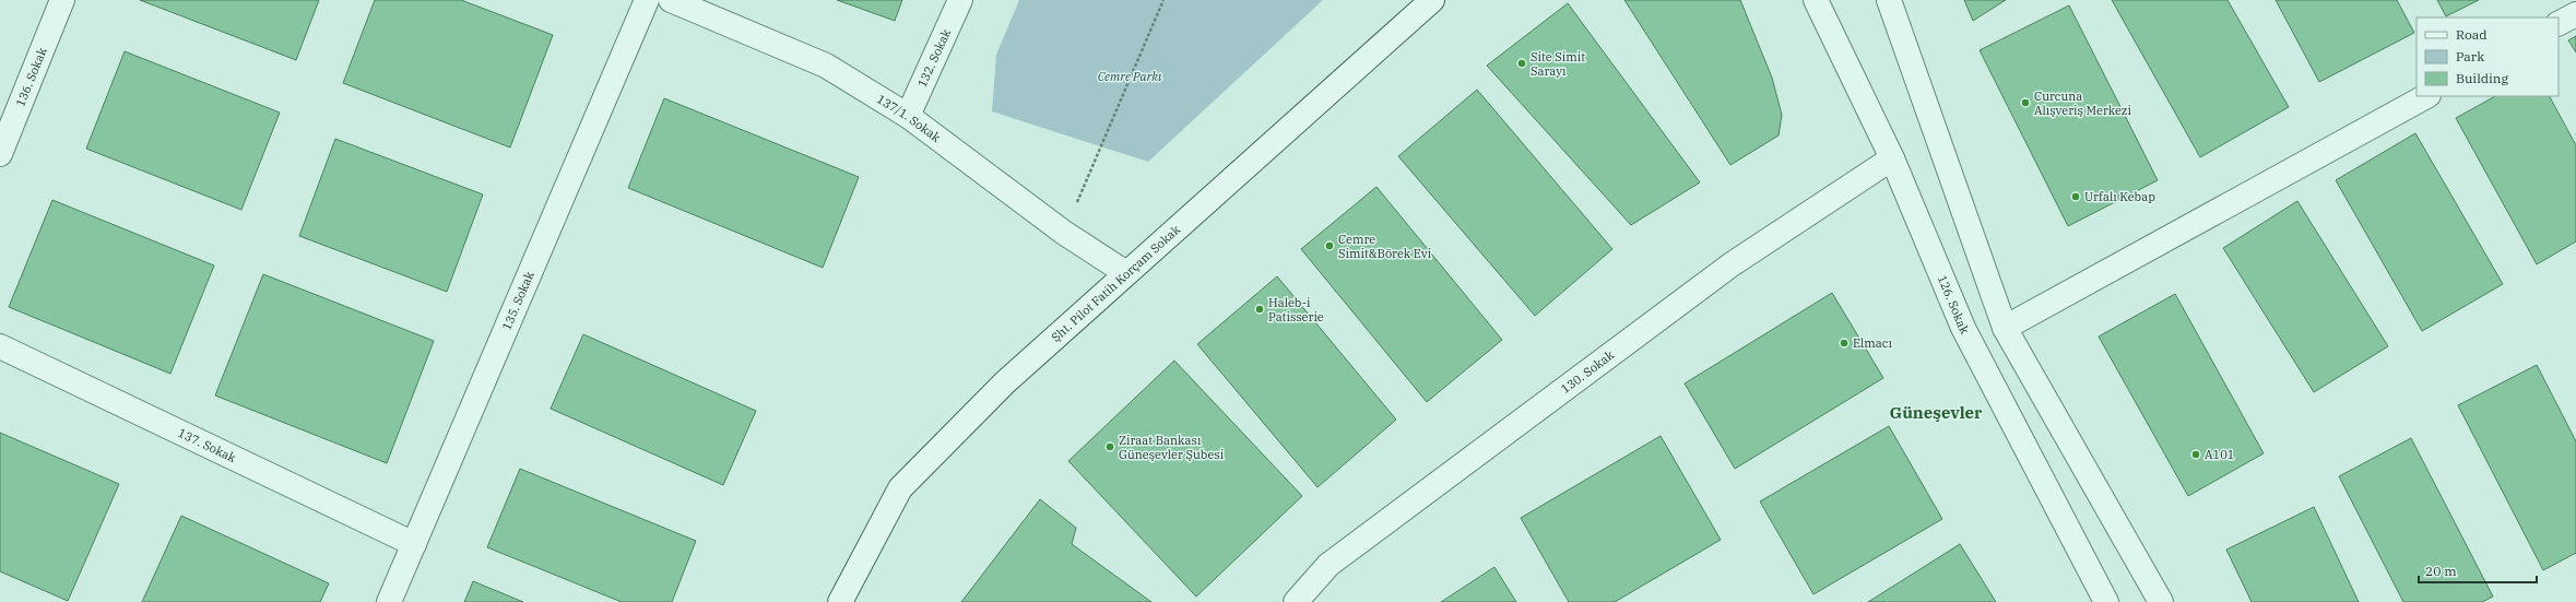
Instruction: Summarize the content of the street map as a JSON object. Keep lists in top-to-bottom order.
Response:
{
  "streets": {
    "street": [
      "132. Sokak",
      "136. Sokak",
      "137/1. Sokak",
      "Şht. Pilot Fatih Korçam Sokak",
      "135. Sokak",
      "126. Sokak",
      "130. Sokak",
      "137. Sokak"
    ]
  },
  "crossings": [
    ["132. Sokak", "137/1. Sokak"],
    ["137/1. Sokak", "Şht. Pilot Fatih Korçam Sokak"],
    ["135. Sokak", "137. Sokak"],
    ["126. Sokak", "130. Sokak"]
  ],
  "districts": ["Güneşevler"],
  "parks": ["Cemre Parkı"],
  "places": [
    "Site Simit Sarayı",
    "Curcuna Alışveriş Merkezi",
    "Urfalı Kebap",
    "Cemre Simit&Börek Evi",
    "Haleb-i Patisserie",
    "Elmacı",
    "Ziraat Bankası Güneşevler Şubesi",
    "A101"
  ],
  "legend": ["Road", "Park", "Building"],
  "scale_bar": "20 m"
}
